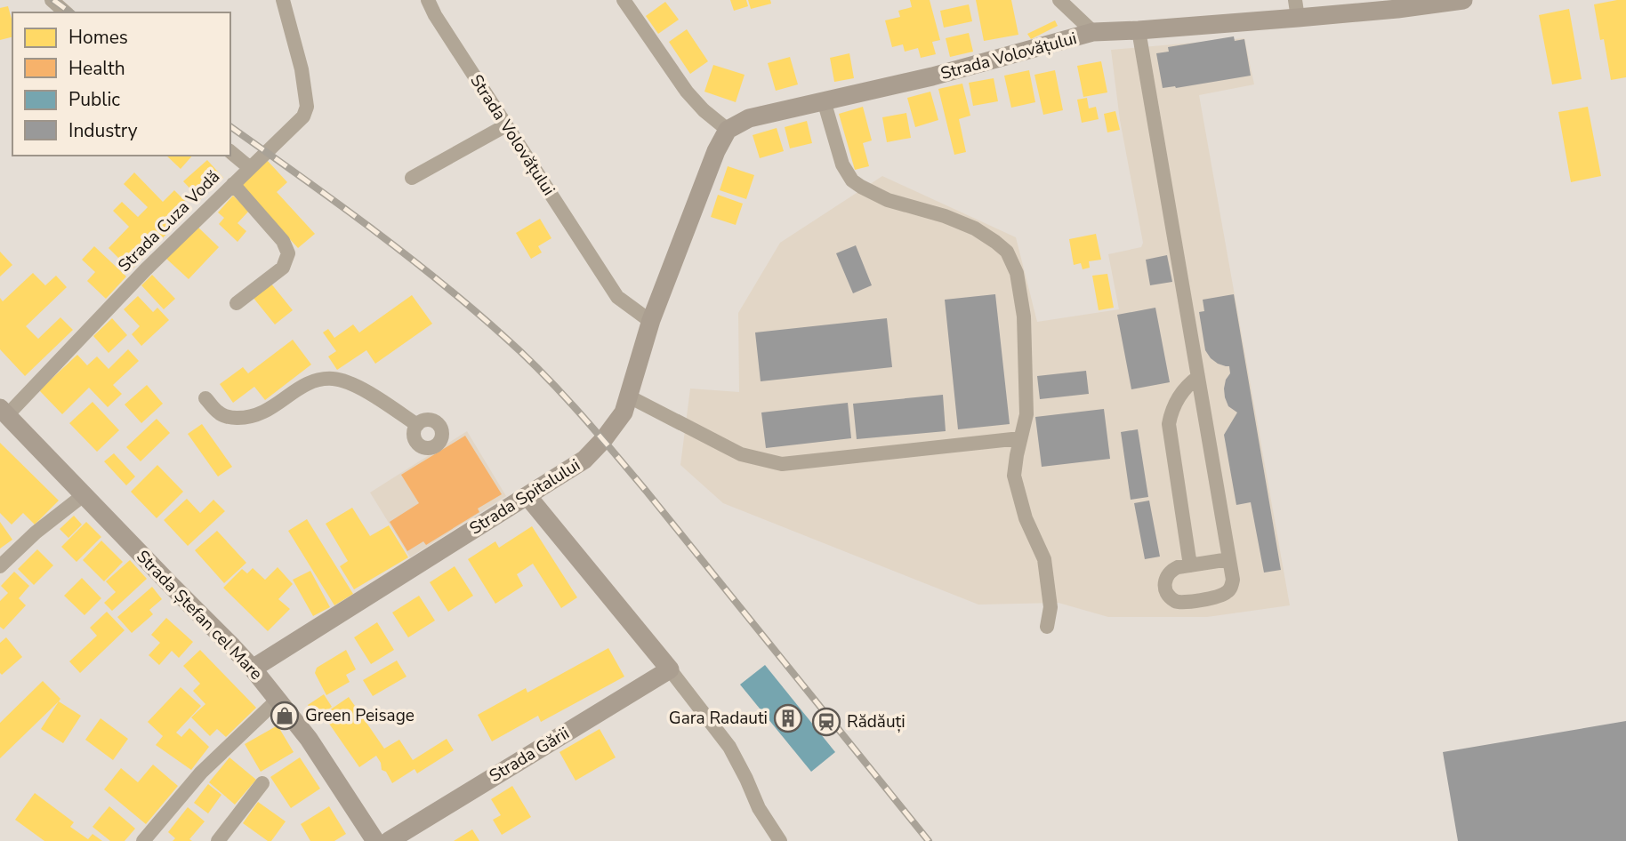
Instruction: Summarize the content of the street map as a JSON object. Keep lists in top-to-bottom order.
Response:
{
  "streets": {
    "main road": [
      "Strada Volovățului",
      "Strada Spitalului",
      "Strada Ștefan cel Mare",
      "Strada Gării"
    ],
    "street": ["Strada Cuza Vodă"]
  },
  "crossings": [
    ["Strada Volovățului", "Strada Spitalului"],
    ["Strada Cuza Vodă", "Strada Ștefan cel Mare"],
    ["Strada Spitalului", "Strada Ștefan cel Mare"]
  ],
  "places": {
    "shop": ["Green Peisage"],
    "building": ["Gara Radauti"],
    "station": ["Rădăuți"]
  },
  "legend": [
    "Homes",
    "Health",
    "Public",
    "Industry"
  ]
}
